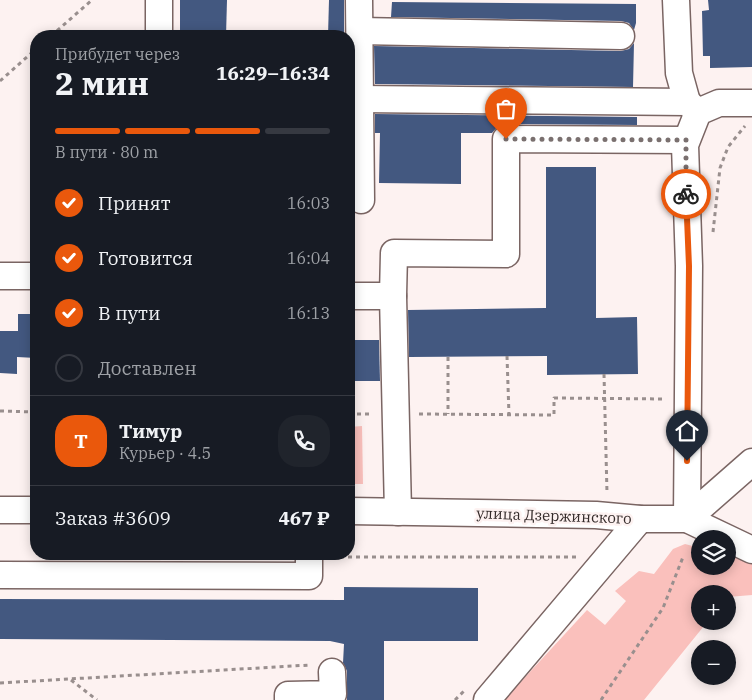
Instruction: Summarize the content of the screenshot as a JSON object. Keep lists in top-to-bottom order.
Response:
{
  "streets": {
    "street": ["улица Дзержинского"]
  },
  "page": {
    "heading": ["2 мин", "Прибудет через", "16:29–16:34"],
    "panel": [
      "Тимур",
      "Курьер · 4.5",
      "Заказ #3609",
      "467 ₽"
    ],
    "bar": "В пути · 80 m",
    "list": [
      ["Принят", "16:03"],
      ["Готовится", "16:04"],
      ["В пути", "16:13"],
      "Доставлен"
    ],
    "round": "Т",
    "map_buttons": ["+", "−"]
  }
}
